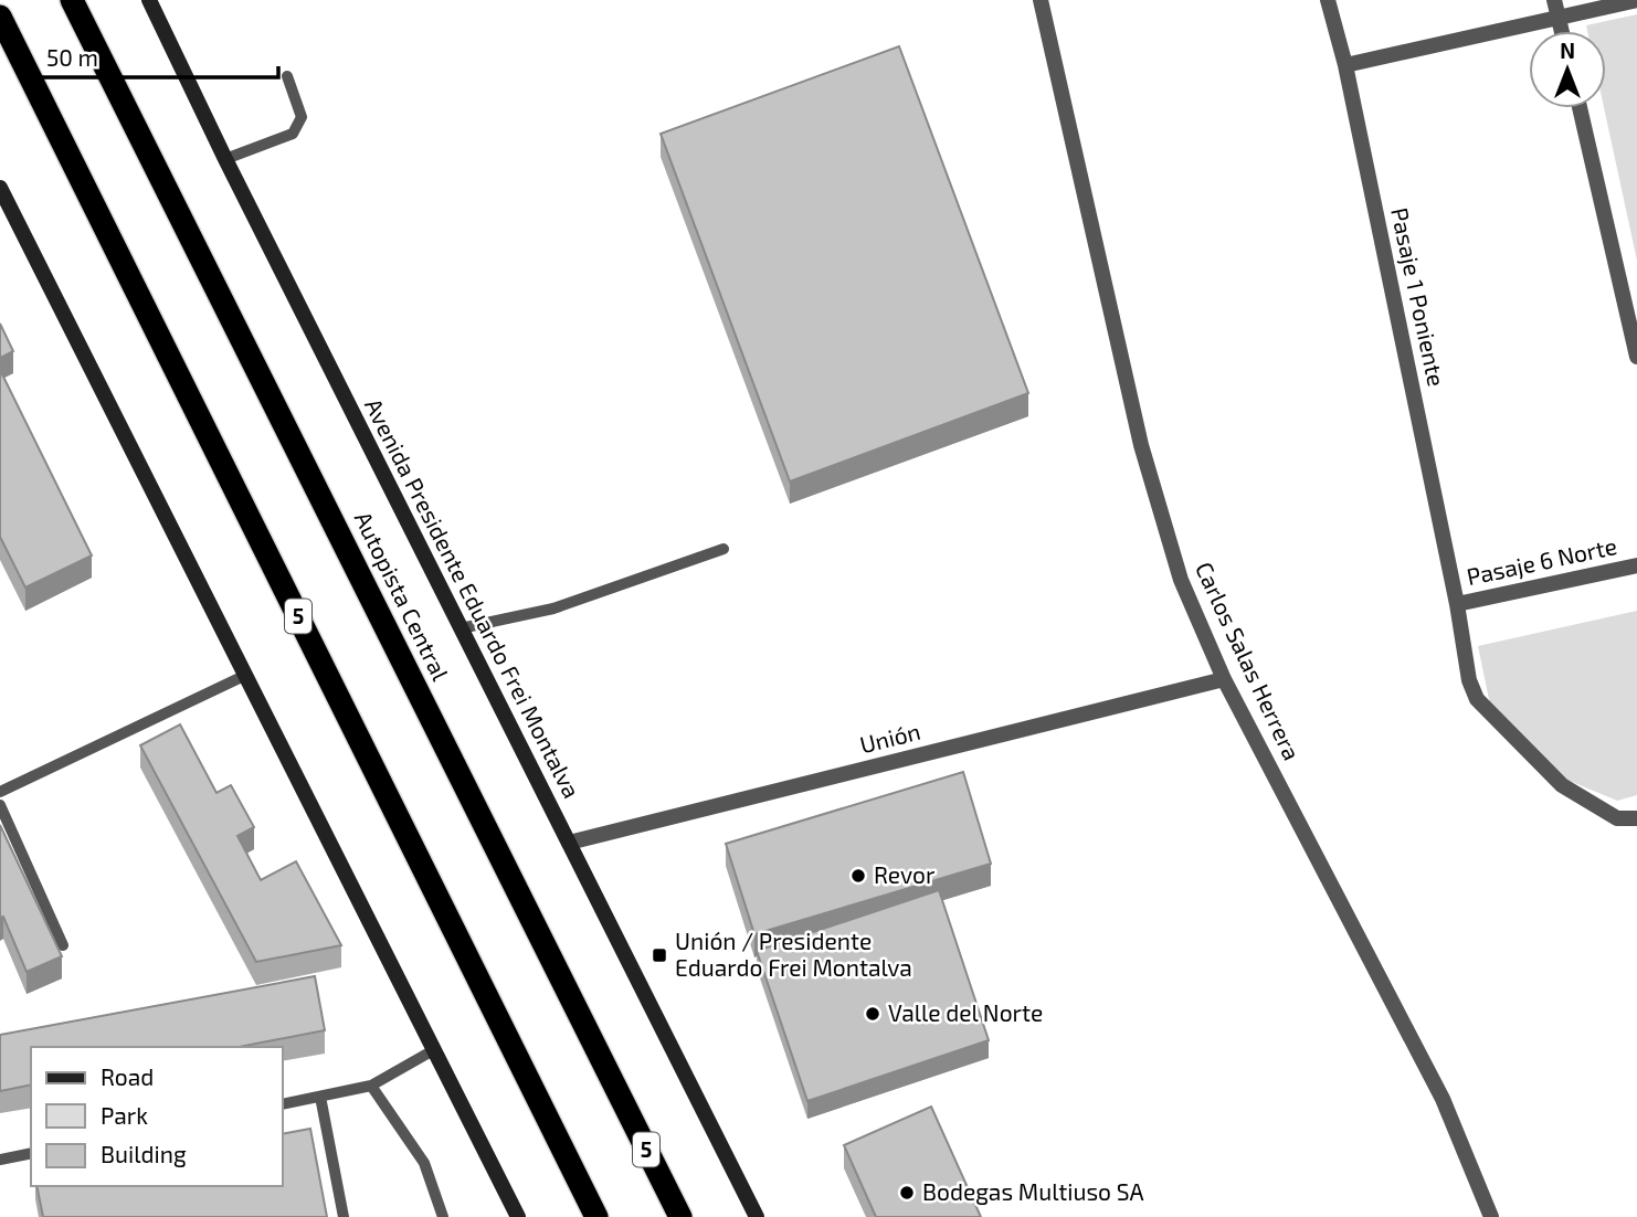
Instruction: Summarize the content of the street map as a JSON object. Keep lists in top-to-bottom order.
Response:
{
  "streets": {
    "highway": ["Autopista Central", "5"],
    "main road": ["Avenida Presidente Eduardo Frei Montalva"],
    "street": [
      "Pasaje 1 Poniente",
      "Pasaje 6 Norte",
      "Carlos Salas Herrera",
      "Unión"
    ]
  },
  "crossings": [
    ["Pasaje 1 Poniente", "Pasaje 6 Norte"],
    ["Avenida Presidente Eduardo Frei Montalva", "Unión"],
    ["Carlos Salas Herrera", "Unión"]
  ],
  "places": {
    "other": ["Revor", "Valle del Norte", "Bodegas Multiuso SA"],
    "transit": ["Unión / Presidente Eduardo Frei Montalva"]
  },
  "legend": ["Road", "Park", "Building"],
  "scale_bar": "50 m",
  "north": "top"
}
